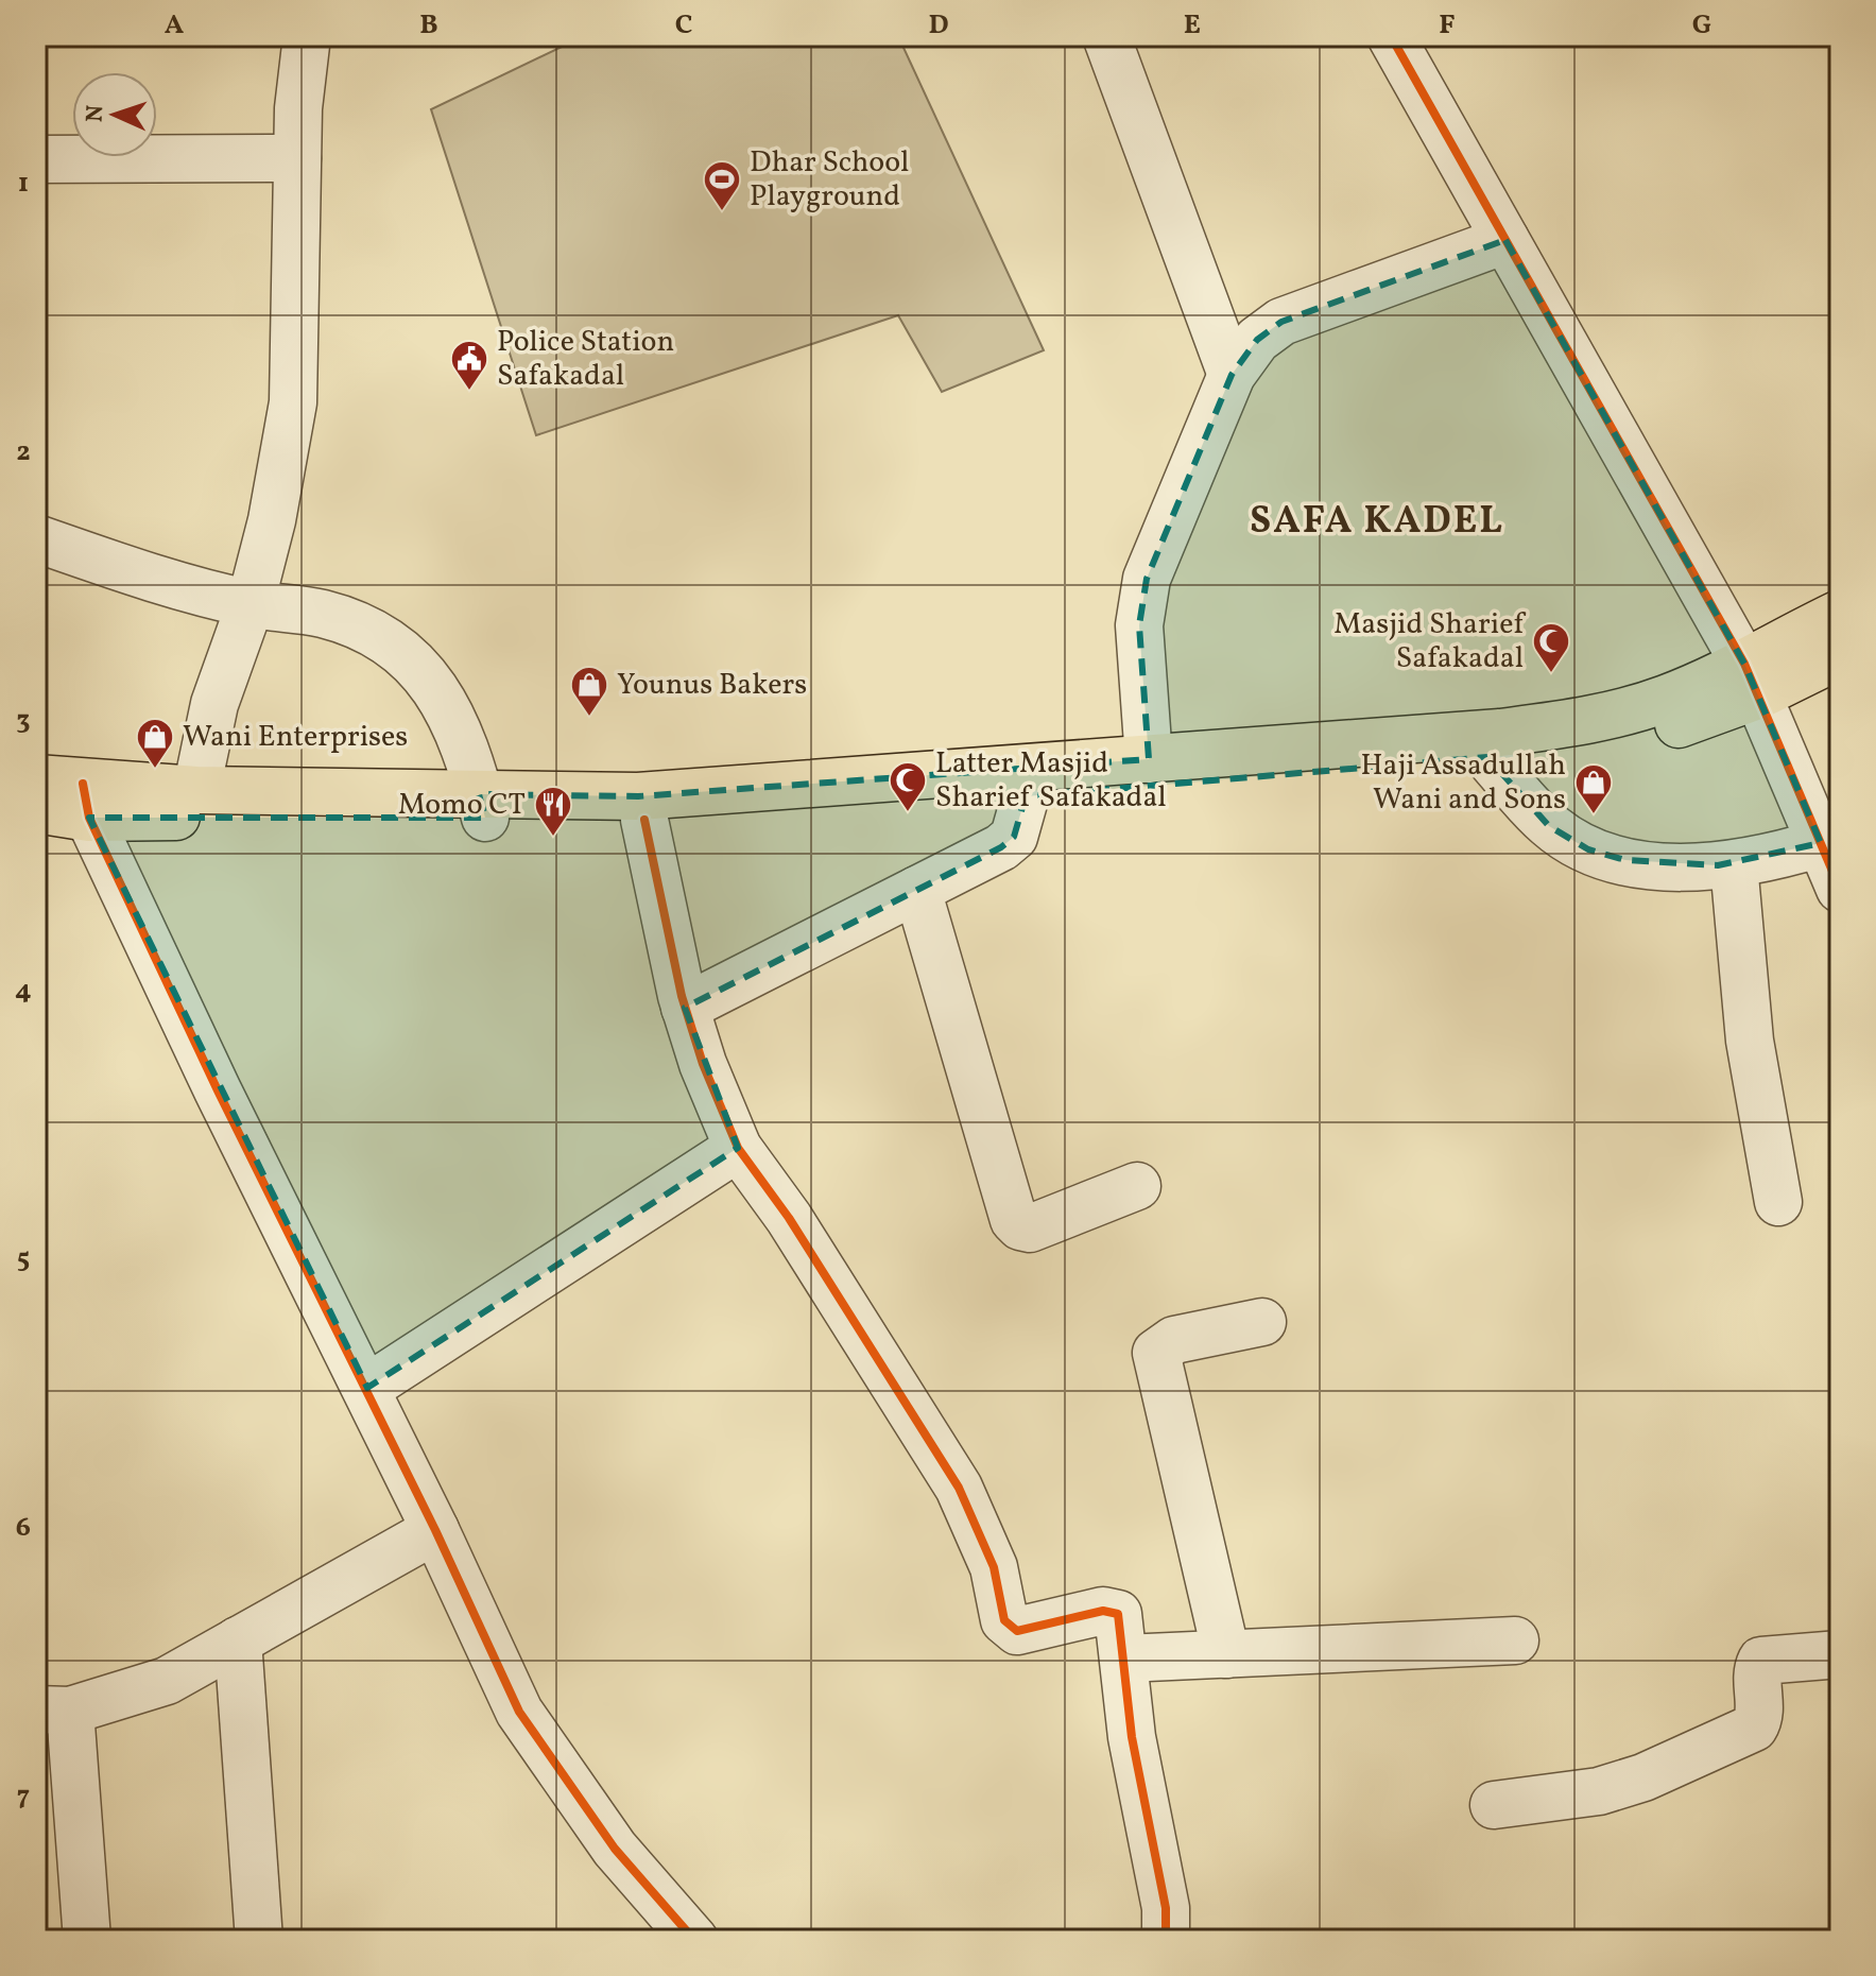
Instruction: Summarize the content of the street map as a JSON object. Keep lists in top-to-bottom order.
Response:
{
  "districts": ["SAFA KADEL"],
  "places": {
    "sports": ["Dhar School Playground"],
    "public building": ["Police Station Safakadal"],
    "mosque": ["Masjid Sharief Safakadal", "Latter Masjid Sharief Safakadal"],
    "shop": ["Younus Bakers", "Wani Enterprises", "Haji Assadullah Wani and Sons"],
    "restaurant": ["Momo CT"]
  },
  "north": "left",
  "grid": {
    "columns": [
      "A",
      "B",
      "C",
      "D",
      "E",
      "F",
      "G"
    ],
    "rows": [
      "1",
      "2",
      "3",
      "4",
      "5",
      "6",
      "7"
    ]
  }
}
